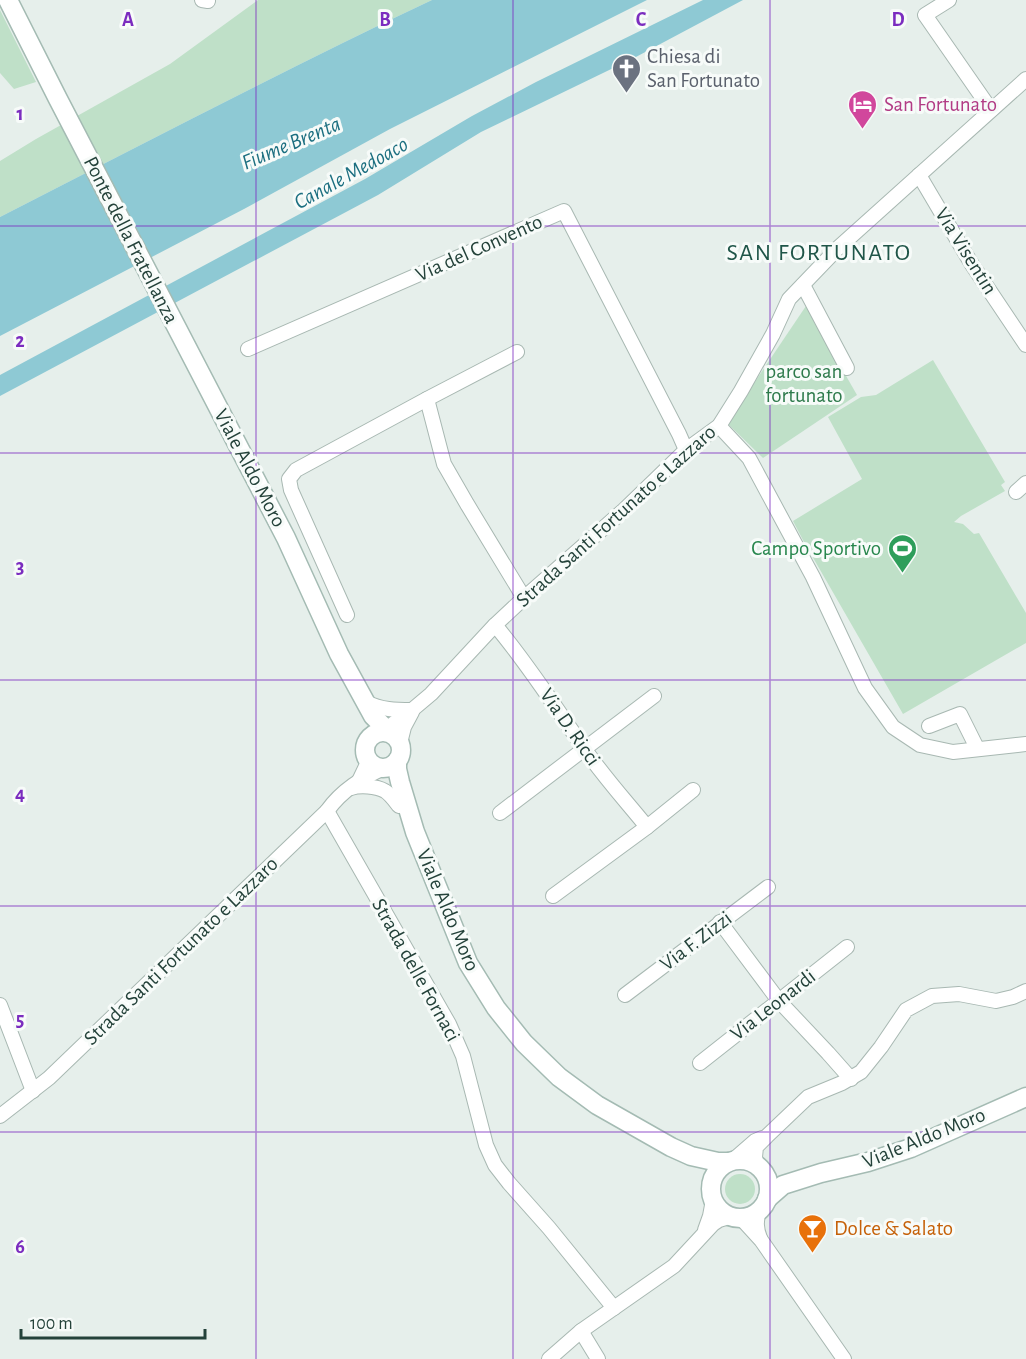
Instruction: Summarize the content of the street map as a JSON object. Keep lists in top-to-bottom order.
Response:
{
  "streets": {
    "main road": ["Ponte della Fratellanza", "Viale Aldo Moro", "Strada Santi Fortunato e Lazzaro"],
    "street": [
      "Via del Convento",
      "Via Visentin",
      "Via D. Ricci",
      "Via F. Zizzi",
      "Strada delle Fornaci",
      "Via Leonardi"
    ]
  },
  "crossings": [
    ["Ponte della Fratellanza", "Viale Aldo Moro"],
    ["Via del Convento", "Strada Santi Fortunato e Lazzaro"],
    ["Via Visentin", "Strada Santi Fortunato e Lazzaro"],
    ["Viale Aldo Moro", "Strada Santi Fortunato e Lazzaro"],
    ["Strada Santi Fortunato e Lazzaro", "Via D. Ricci"],
    ["Strada Santi Fortunato e Lazzaro", "Strada delle Fornaci"]
  ],
  "districts": ["SAN FORTUNATO"],
  "water": ["Fiume Brenta", "Canale Medoaco"],
  "parks": ["parco san fortunato"],
  "places": {
    "church": ["Chiesa di San Fortunato"],
    "hotel": ["San Fortunato"],
    "sports": ["Campo Sportivo"],
    "bar": ["Dolce & Salato"]
  },
  "scale_bar": "100 m",
  "grid": {
    "columns": [
      "A",
      "B",
      "C",
      "D"
    ],
    "rows": [
      "1",
      "2",
      "3",
      "4",
      "5",
      "6"
    ]
  }
}
